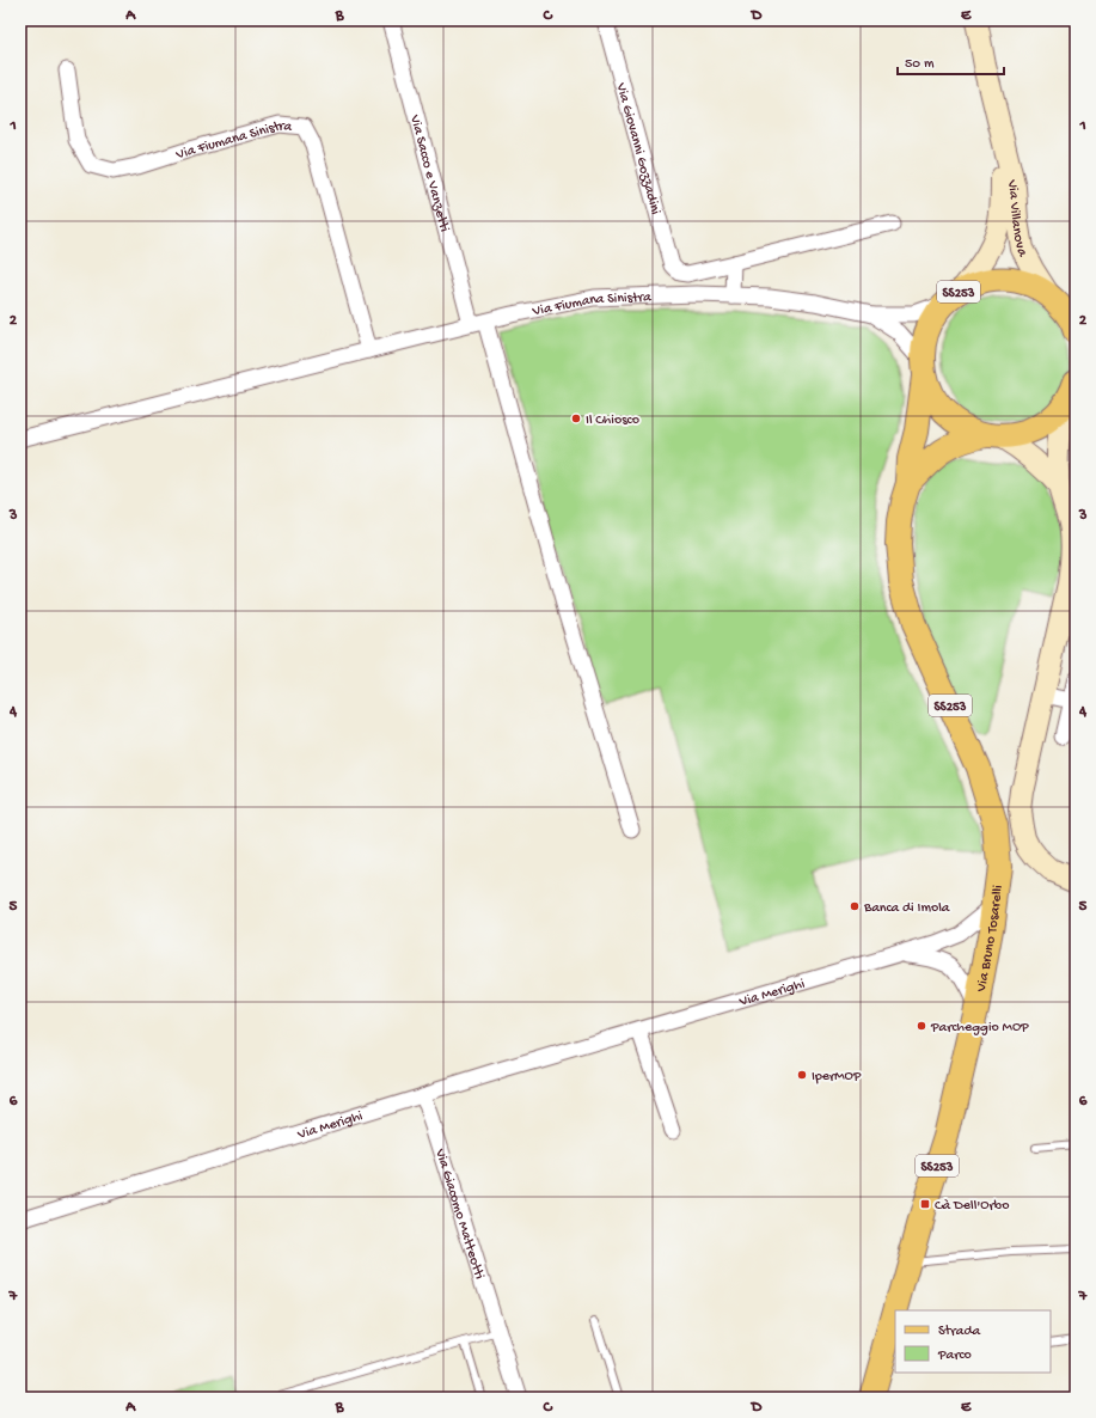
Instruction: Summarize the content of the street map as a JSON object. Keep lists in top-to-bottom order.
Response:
{
  "streets": {
    "main road": ["Via Villanova", "SS253", "Via Bruno Tosarelli"],
    "street": [
      "Via Fiumana Sinistra",
      "Via Giovanni Gozzadini",
      "Via Sacco e Vanzetti",
      "Via Merighi",
      "Via Giacomo Matteotti"
    ]
  },
  "crossings": [
    ["Via Fiumana Sinistra", "Via Sacco e Vanzetti"],
    ["Via Fiumana Sinistra", "Via Villanova"],
    ["Via Fiumana Sinistra", "SS253"],
    ["Via Fiumana Sinistra", "Via Bruno Tosarelli"],
    ["Via Villanova", "SS253"],
    ["SS253", "Via Bruno Tosarelli"],
    ["Via Bruno Tosarelli", "Via Merighi"],
    ["Via Merighi", "Via Giacomo Matteotti"]
  ],
  "places": {
    "other": [
      "Il Chiosco",
      "Banca di Imola",
      "Parcheggio MOP",
      "IperMOP"
    ],
    "transit": ["Cà Dell'Orbo"]
  },
  "legend": ["Strada", "Parco"],
  "scale_bar": "50 m",
  "grid": {
    "columns": [
      "A",
      "B",
      "C",
      "D",
      "E"
    ],
    "rows": [
      "1",
      "2",
      "3",
      "4",
      "5",
      "6",
      "7"
    ]
  }
}
